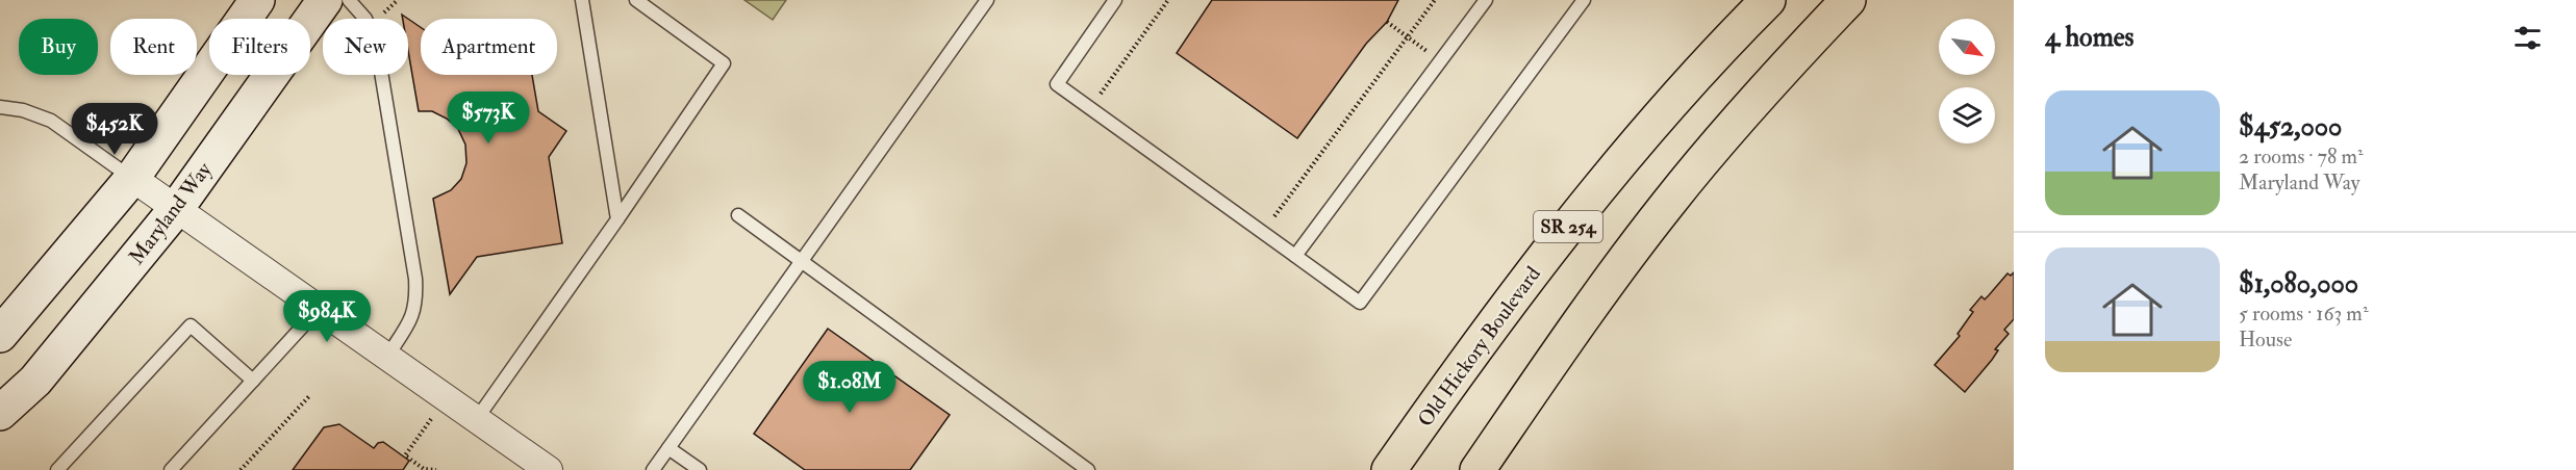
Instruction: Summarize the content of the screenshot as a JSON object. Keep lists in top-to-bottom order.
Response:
{
  "streets": {
    "main road": ["Maryland Way", "SR 254", "Old Hickory Boulevard"]
  },
  "north": "bottom right",
  "page": {
    "heading": "4 homes",
    "chip": [
      "Buy",
      "Rent",
      "Filters",
      "New",
      "Apartment"
    ],
    "list": [
      {
        "name": "$452,000",
        "note": "2 rooms · 78 m² · Maryland Way"
      },
      {
        "name": "$1,080,000",
        "note": "5 rooms · 163 m² · House"
      }
    ],
    "price": [
      "$573K",
      "$452K",
      "$984K",
      "$1.08M"
    ]
  }
}
